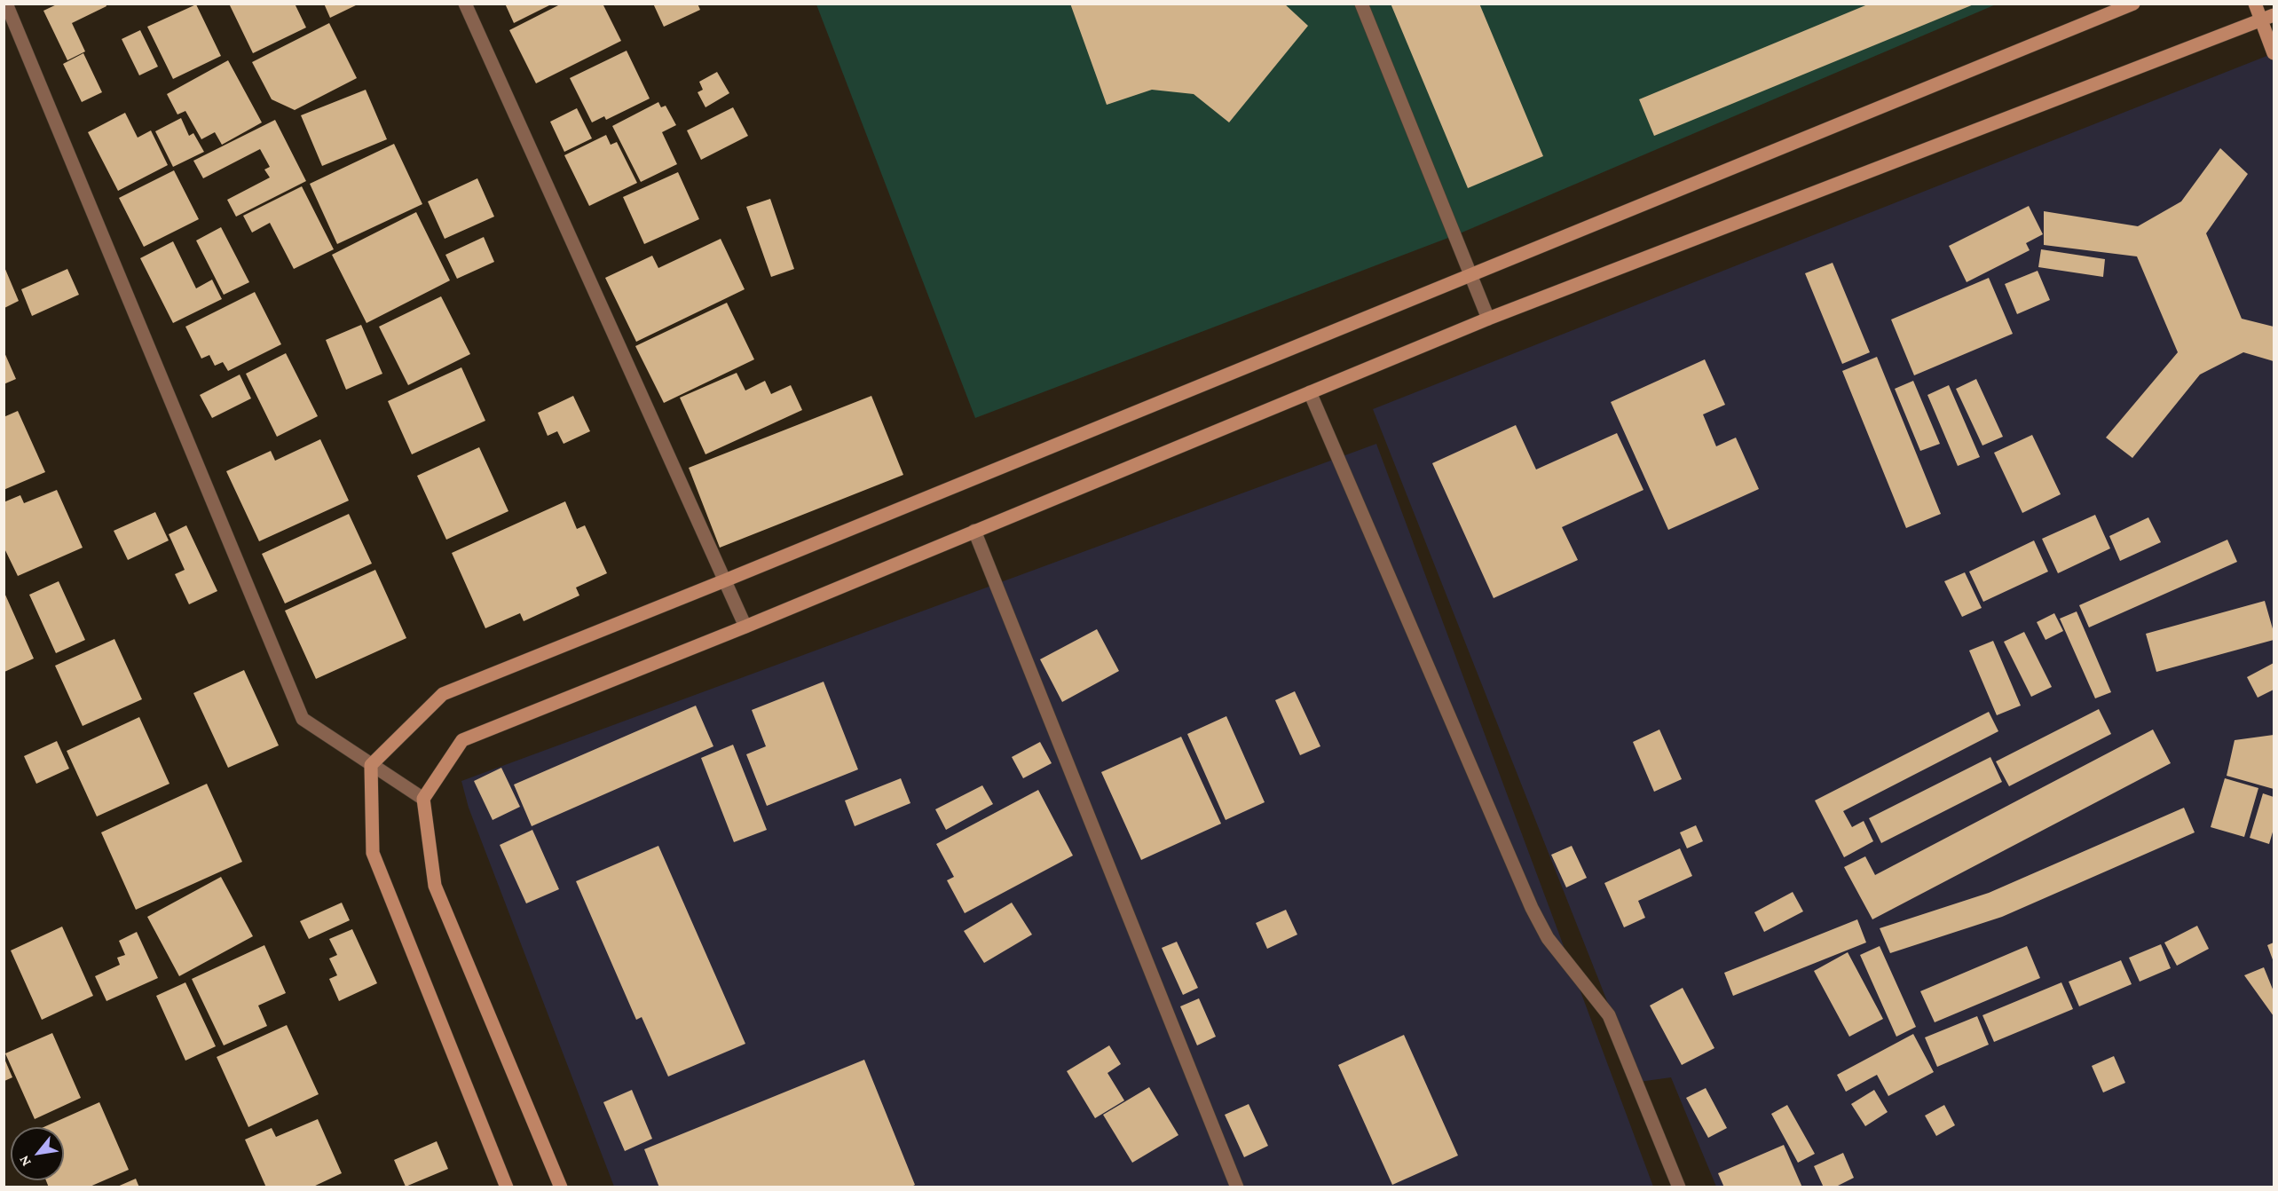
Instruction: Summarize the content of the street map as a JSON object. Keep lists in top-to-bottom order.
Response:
{
  "north": "bottom left"
}
